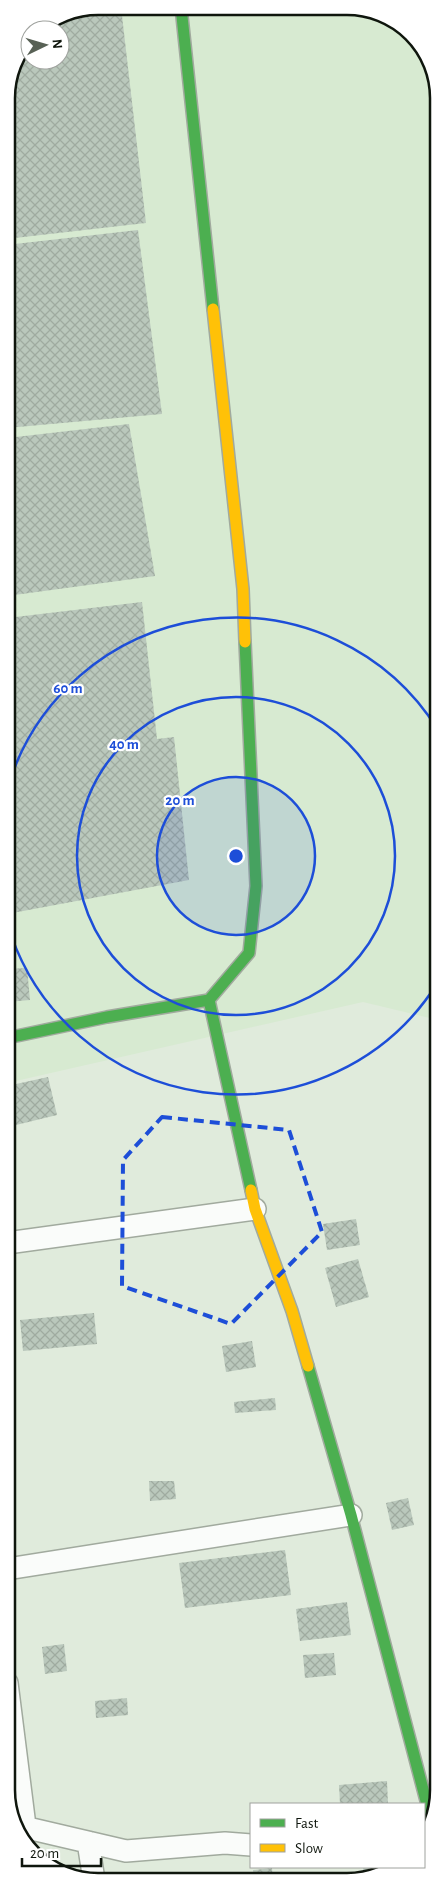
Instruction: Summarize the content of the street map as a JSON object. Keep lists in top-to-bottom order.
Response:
{
  "legend": ["Fast", "Slow"],
  "scale_bar": "20 m",
  "north": "right",
  "rings": ["60 m", "40 m", "20 m"]
}
